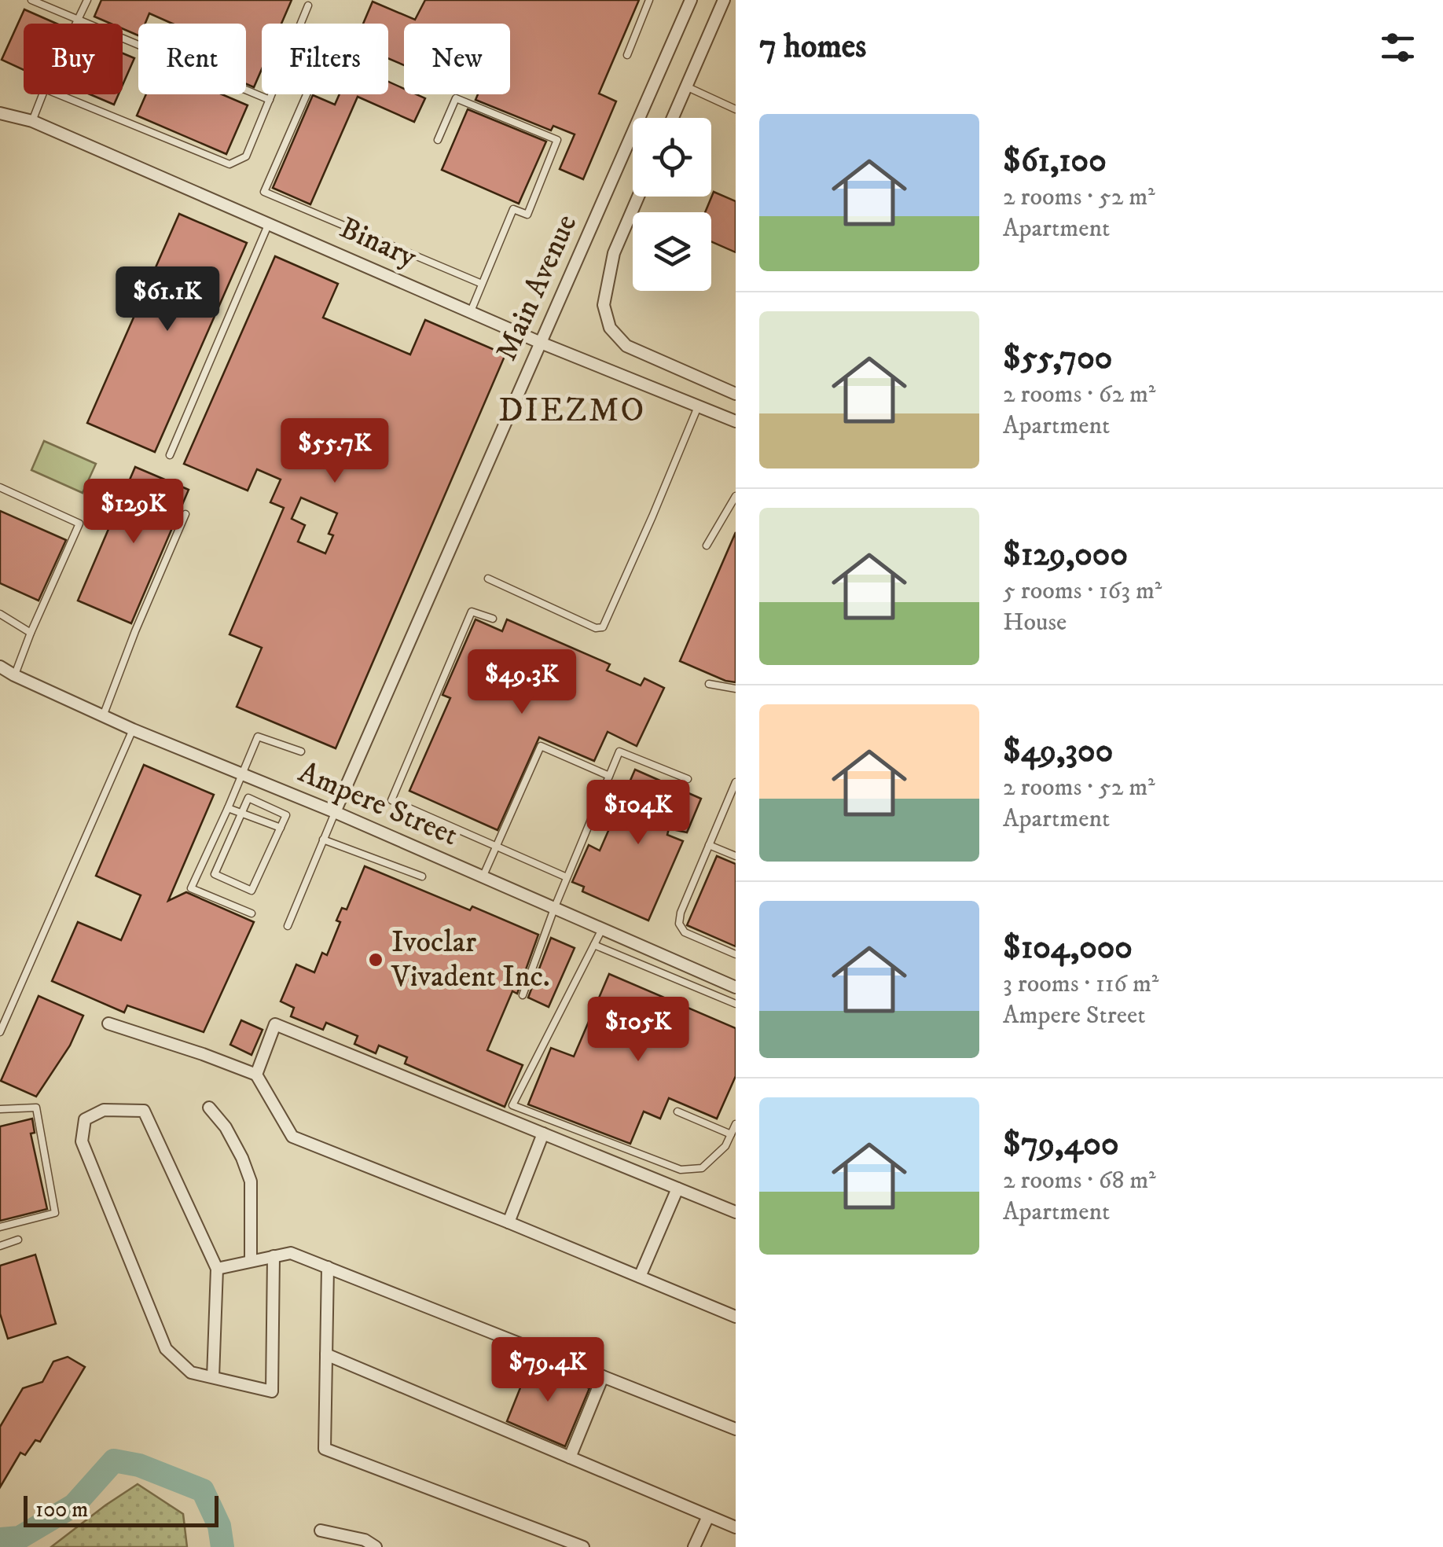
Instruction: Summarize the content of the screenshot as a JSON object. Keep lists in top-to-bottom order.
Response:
{
  "streets": {
    "street": ["Binary", "Main Avenue", "Ampere Street"]
  },
  "crossings": [
    ["Binary", "Main Avenue"],
    ["Main Avenue", "Ampere Street"]
  ],
  "districts": ["DIEZMO"],
  "places": ["Ivoclar Vivadent Inc."],
  "scale_bar": "100 m",
  "page": {
    "heading": "7 homes",
    "chip": [
      "Buy",
      "Rent",
      "Filters",
      "New"
    ],
    "list": [
      {
        "name": "$61,100",
        "note": "2 rooms · 52 m² · Apartment"
      },
      {
        "name": "$55,700",
        "note": "2 rooms · 62 m² · Apartment"
      },
      {
        "name": "$129,000",
        "note": "5 rooms · 163 m² · House"
      },
      {
        "name": "$49,300",
        "note": "2 rooms · 52 m² · Apartment"
      },
      {
        "name": "$104,000",
        "note": "3 rooms · 116 m² · Ampere Street"
      },
      {
        "name": "$79,400",
        "note": "2 rooms · 68 m² · Apartment"
      }
    ],
    "price": [
      "$61.1K",
      "$55.7K",
      "$129K",
      "$49.3K",
      "$104K",
      "$105K",
      "$79.4K"
    ],
    "scale": "100 m"
  }
}
